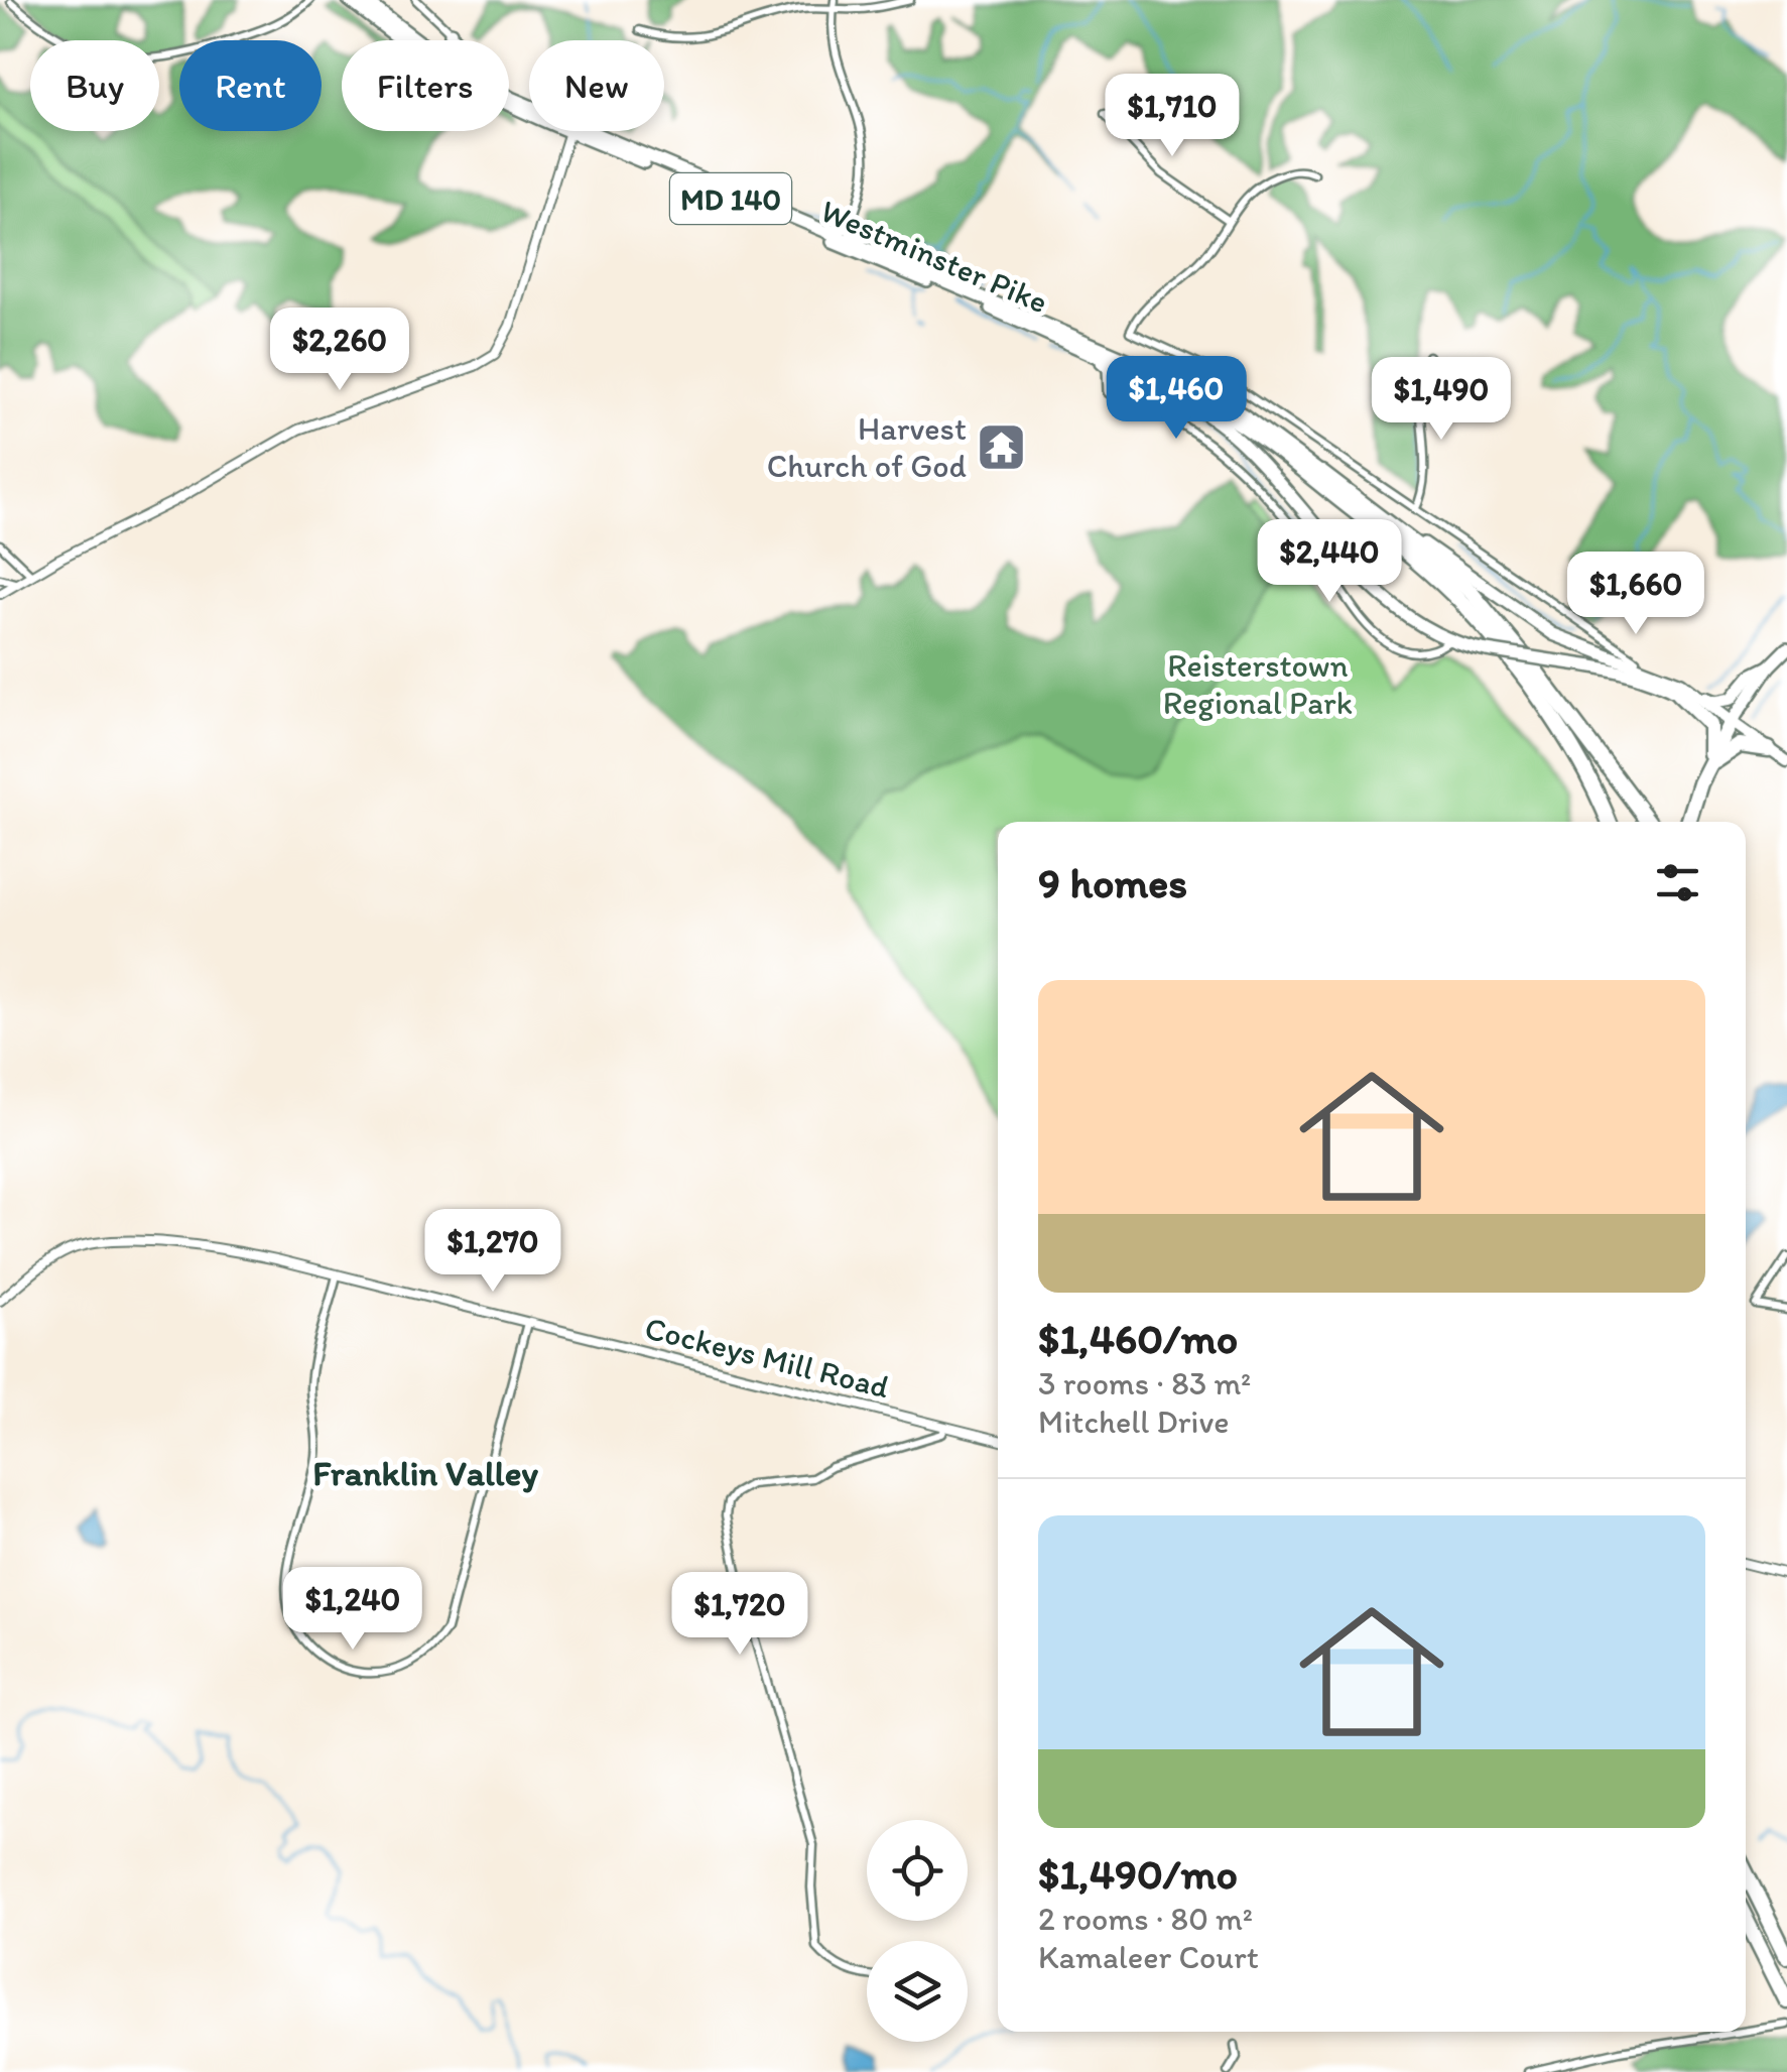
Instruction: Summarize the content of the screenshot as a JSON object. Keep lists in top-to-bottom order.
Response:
{
  "streets": {
    "highway": ["MD 140", "Westminster Pike"],
    "street": ["Cockeys Mill Road"]
  },
  "districts": ["Franklin Valley"],
  "parks": ["Reisterstown Regional Park"],
  "places": {
    "temple": ["Harvest Church of God"]
  },
  "page": {
    "chip": [
      "Buy",
      "Rent",
      "Filters",
      "New"
    ],
    "price": [
      "$1,710",
      "$2,260",
      "$1,460",
      "$1,490",
      "$2,440",
      "$1,660",
      "$1,270",
      "$1,240",
      "$1,720"
    ],
    "heading": "9 homes",
    "list": [
      {
        "name": "$1,460/mo",
        "note": "3 rooms · 83 m² · Mitchell Drive"
      },
      {
        "name": "$1,490/mo",
        "note": "2 rooms · 80 m² · Kamaleer Court"
      }
    ]
  }
}
